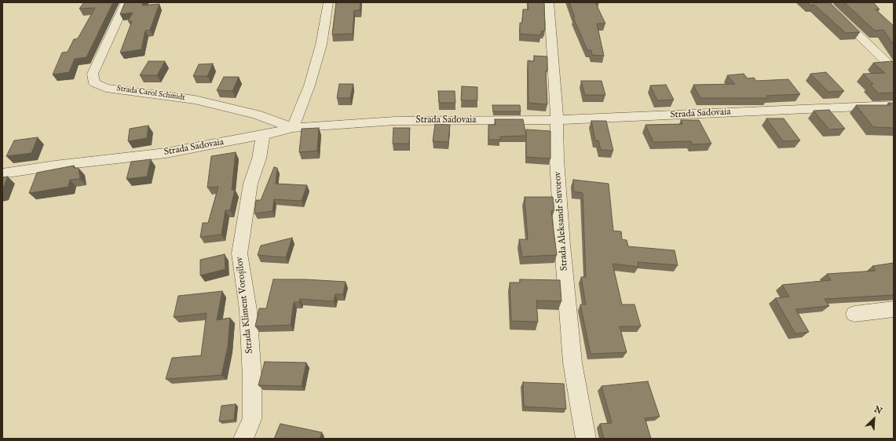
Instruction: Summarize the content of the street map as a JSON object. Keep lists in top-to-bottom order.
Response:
{
  "streets": {
    "street": [
      "Strada Carol Schmidt",
      "Strada Sadovaia",
      "Strada Aleksandr Suvorov",
      "Strada Kliment Voroșilov"
    ]
  },
  "crossings": [
    ["Strada Carol Schmidt", "Strada Sadovaia"],
    ["Strada Sadovaia", "Strada Aleksandr Suvorov"],
    ["Strada Sadovaia", "Strada Kliment Voroșilov"]
  ],
  "north": "top right"
}
